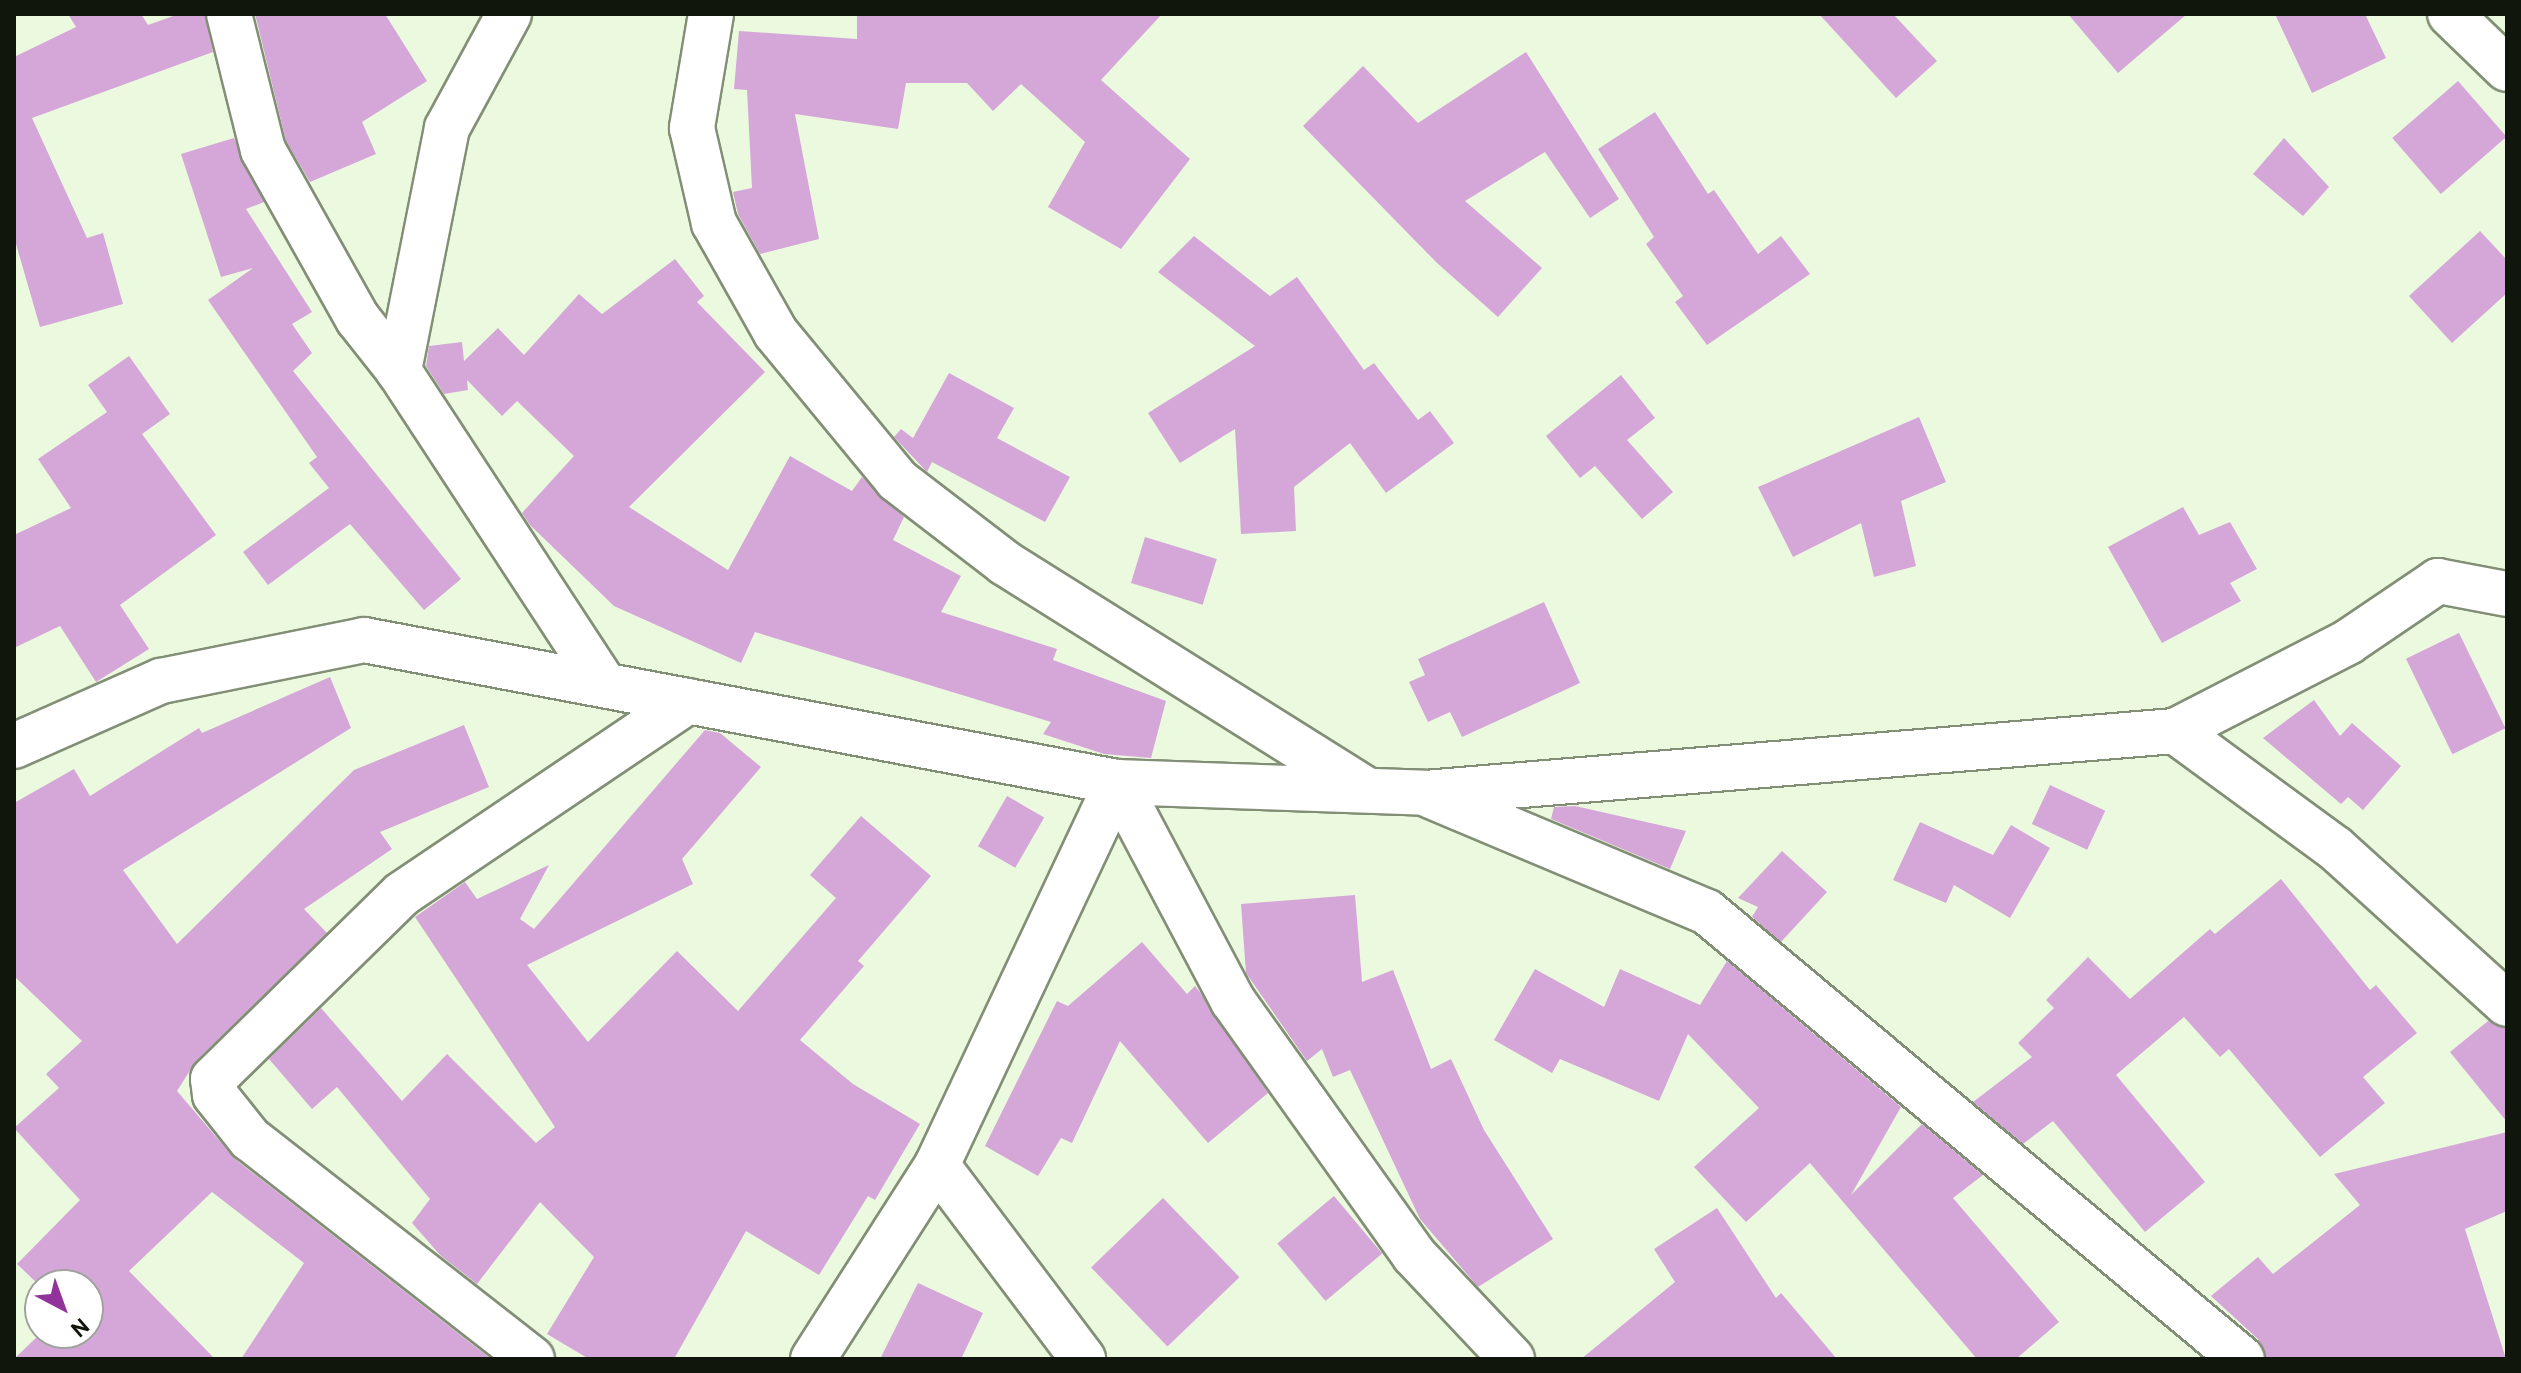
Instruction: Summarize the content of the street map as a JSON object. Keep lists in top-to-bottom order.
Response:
{
  "north": "bottom right"
}
